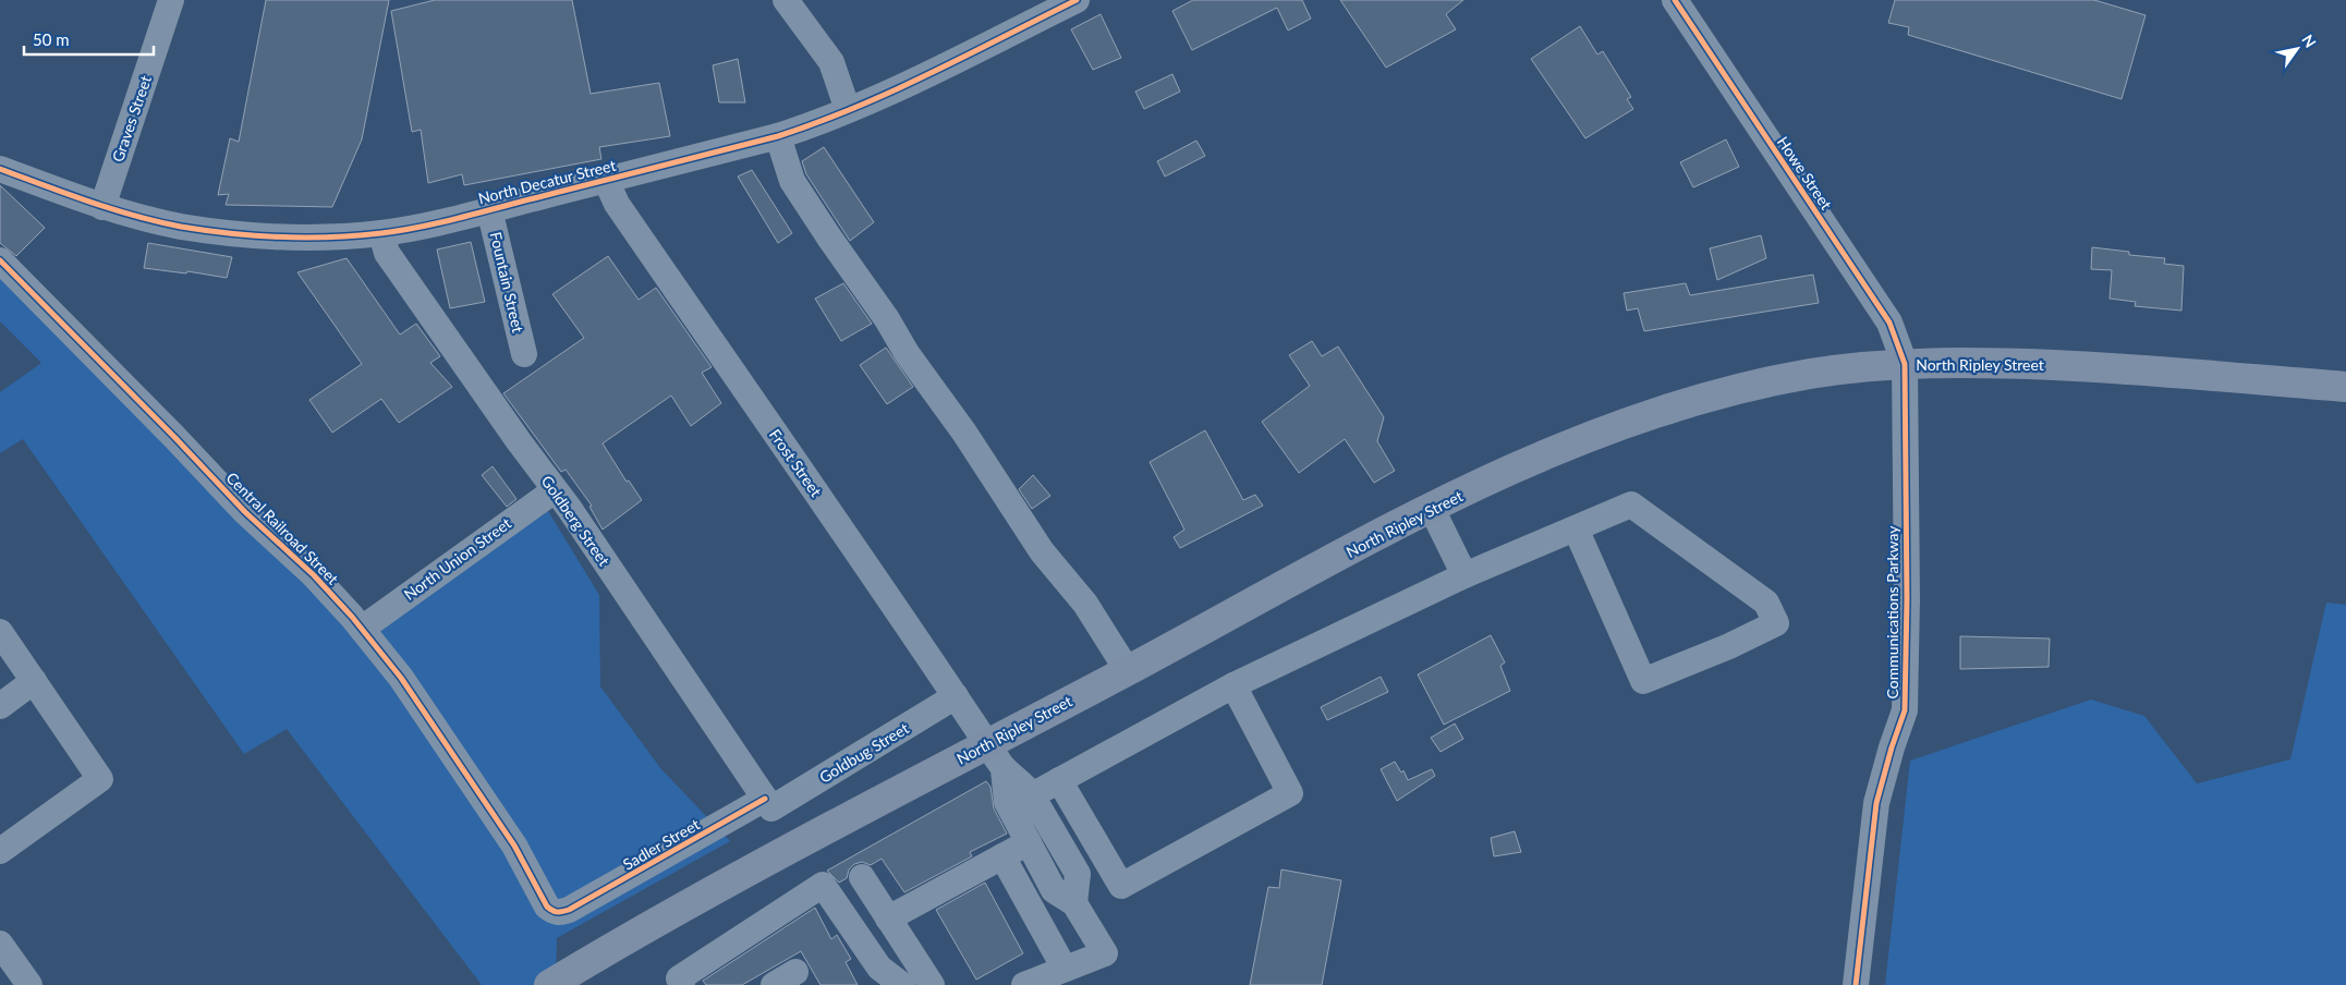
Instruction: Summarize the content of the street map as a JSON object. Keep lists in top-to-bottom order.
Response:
{
  "streets": {
    "main road": ["North Ripley Street"],
    "street": [
      "Graves Street",
      "Howe Street",
      "North Decatur Street",
      "Fountain Street",
      "Frost Street",
      "Goldberg Street",
      "Central Railroad Street",
      "North Union Street",
      "Communications Parkway",
      "Goldbug Street",
      "Sadler Street"
    ]
  },
  "crossings": [
    ["Graves Street", "North Decatur Street"],
    ["Howe Street", "North Ripley Street"],
    ["Howe Street", "Communications Parkway"],
    ["North Decatur Street", "Fountain Street"],
    ["North Decatur Street", "Frost Street"],
    ["North Decatur Street", "Goldberg Street"],
    ["North Ripley Street", "Frost Street"],
    ["North Ripley Street", "Communications Parkway"],
    ["Frost Street", "Goldbug Street"],
    ["Goldberg Street", "North Union Street"],
    ["Goldberg Street", "Goldbug Street"],
    ["Goldberg Street", "Sadler Street"],
    ["Central Railroad Street", "North Union Street"],
    ["Central Railroad Street", "Sadler Street"],
    ["Goldbug Street", "Sadler Street"]
  ],
  "scale_bar": "50 m",
  "north": "top right"
}
